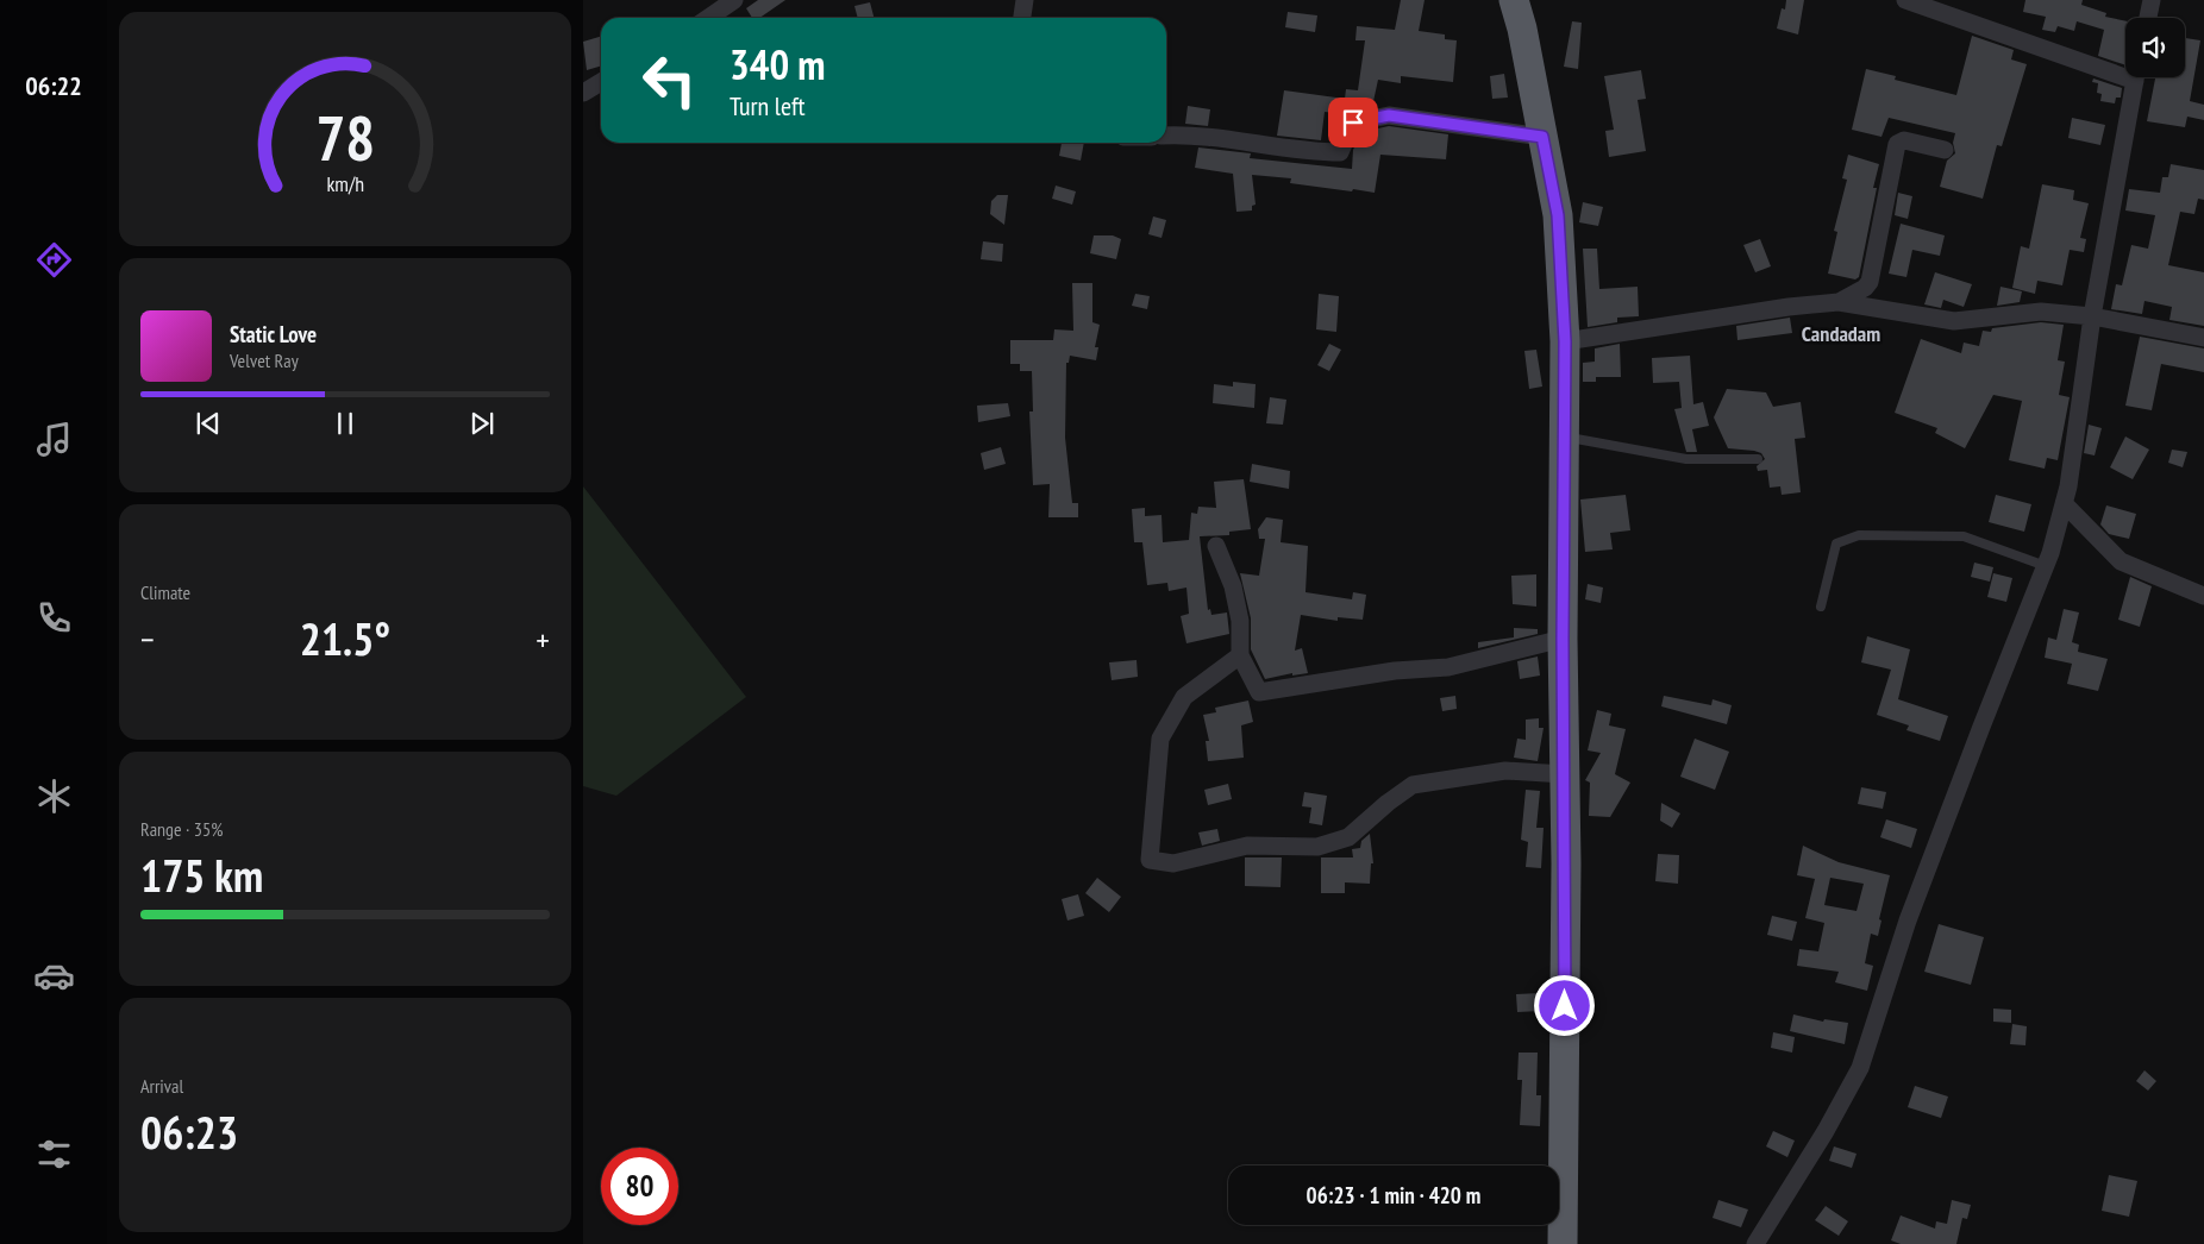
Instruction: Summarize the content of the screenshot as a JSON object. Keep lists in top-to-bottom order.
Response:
{
  "districts": ["Candadam"],
  "page": {
    "tabs": "06:22",
    "turn": ["340 m", "Turn left"],
    "song": ["Static Love", "Velvet Ray"],
    "tile": [
      "Climate",
      ["Range · 35%", "175 km"],
      ["Arrival", "06:23"]
    ],
    "heat": ["−", "21.5°", "+"],
    "limit": "80",
    "trip": "06:23 · 1 min · 420 m",
    "gauge": ["78", "km/h"]
  }
}
